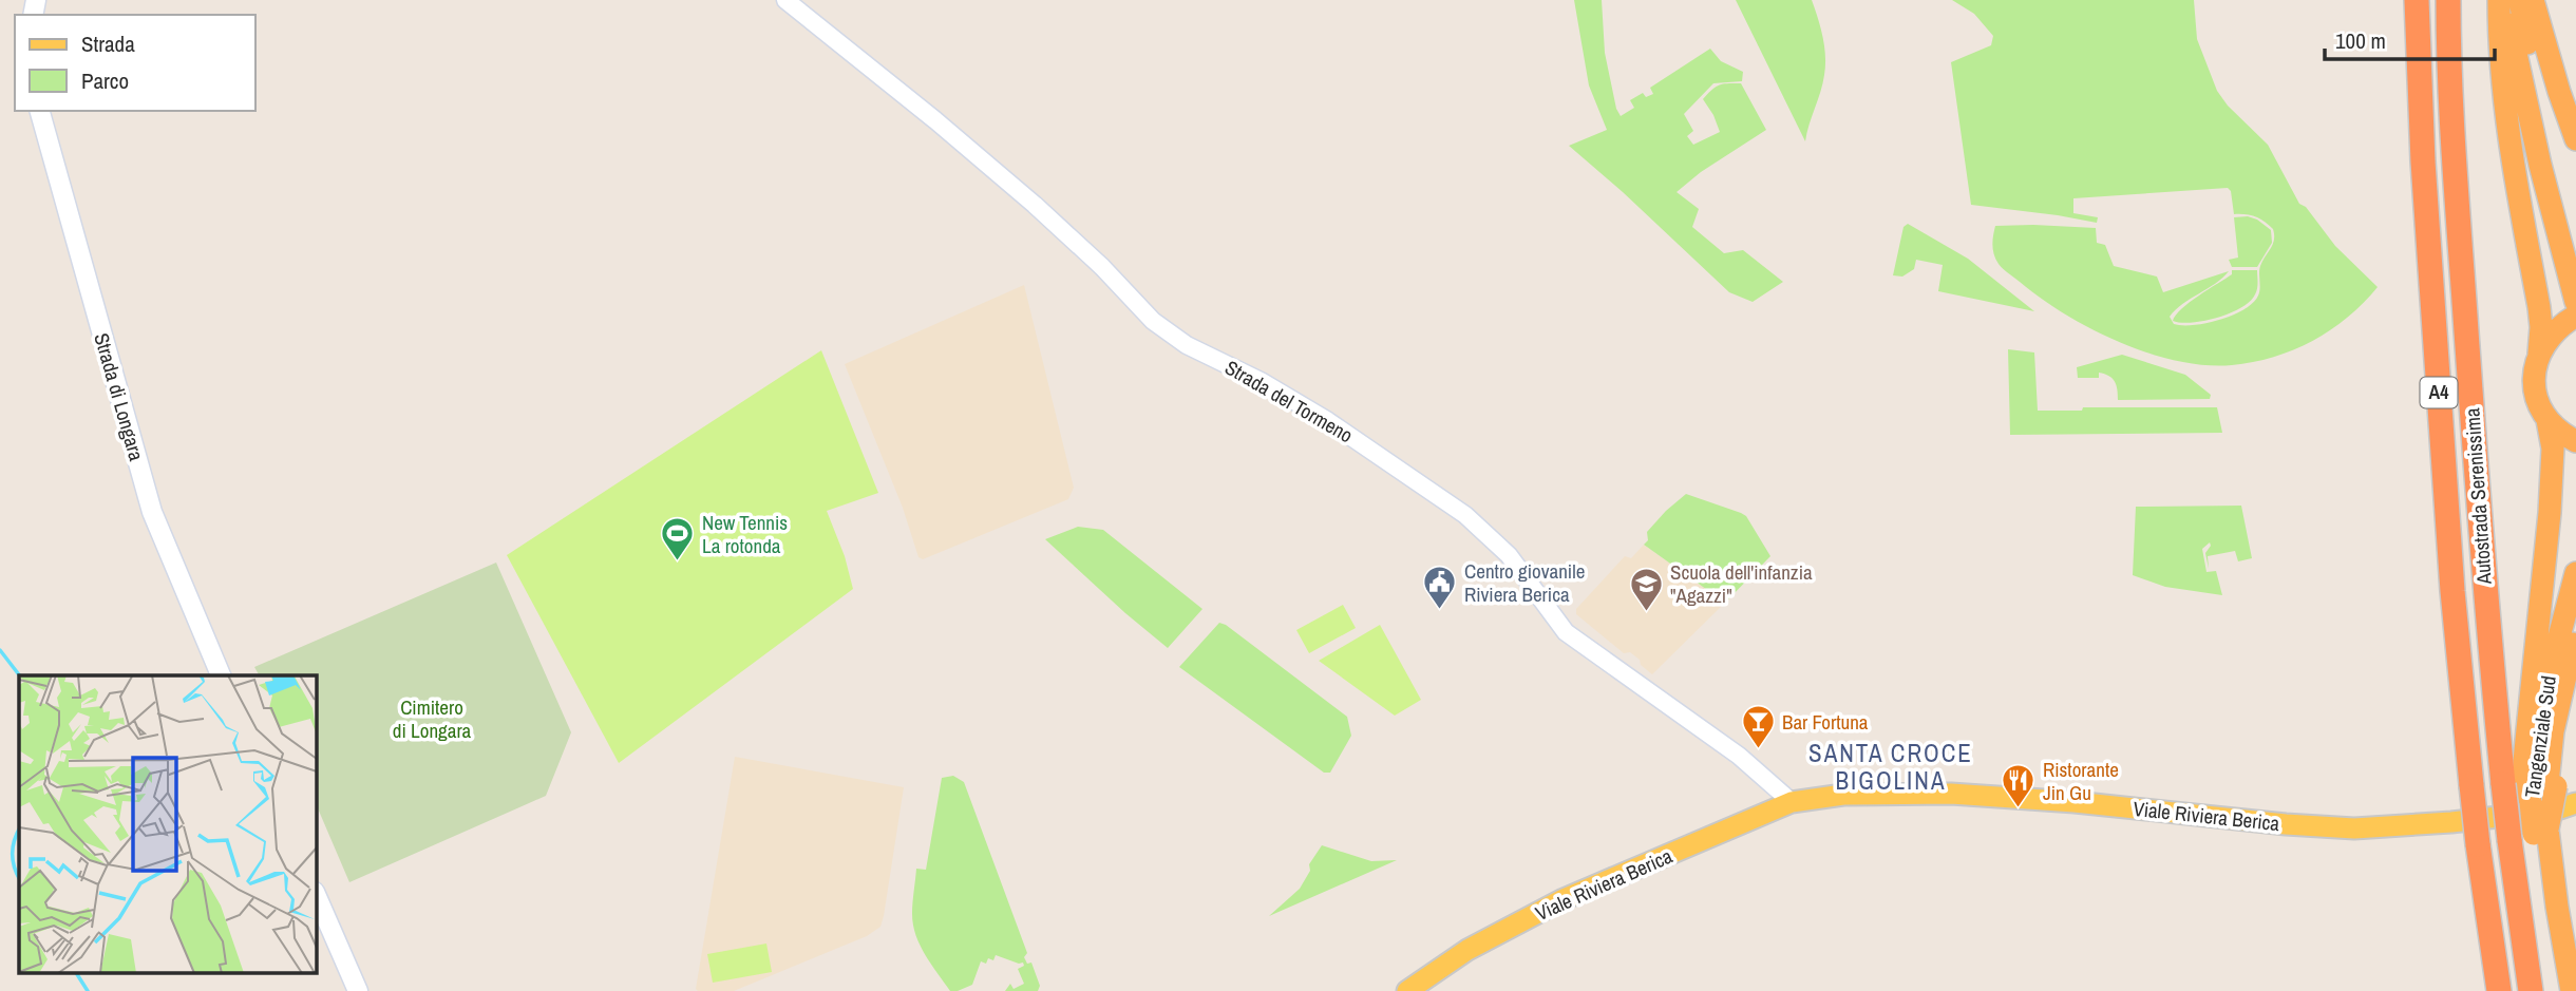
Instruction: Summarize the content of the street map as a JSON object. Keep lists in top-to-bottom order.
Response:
{
  "streets": {
    "highway": ["A4", "Autostrada Serenissima", "Tangenziale Sud"],
    "main road": ["Strada di Longara", "Viale Riviera Berica"],
    "street": ["Strada del Tormeno"]
  },
  "crossings": [
    ["Strada del Tormeno", "Viale Riviera Berica"],
    ["Tangenziale Sud", "Viale Riviera Berica"]
  ],
  "districts": ["SANTA CROCE BIGOLINA"],
  "parks": ["Cimitero di Longara"],
  "places": {
    "sports": ["New Tennis La rotonda"],
    "public building": ["Centro giovanile Riviera Berica"],
    "school or university": ["Scuola dell'infanzia \"Agazzi\""],
    "bar": ["Bar Fortuna"],
    "restaurant": ["Ristorante Jin Gu"]
  },
  "legend": ["Strada", "Parco"],
  "scale_bar": "100 m"
}
